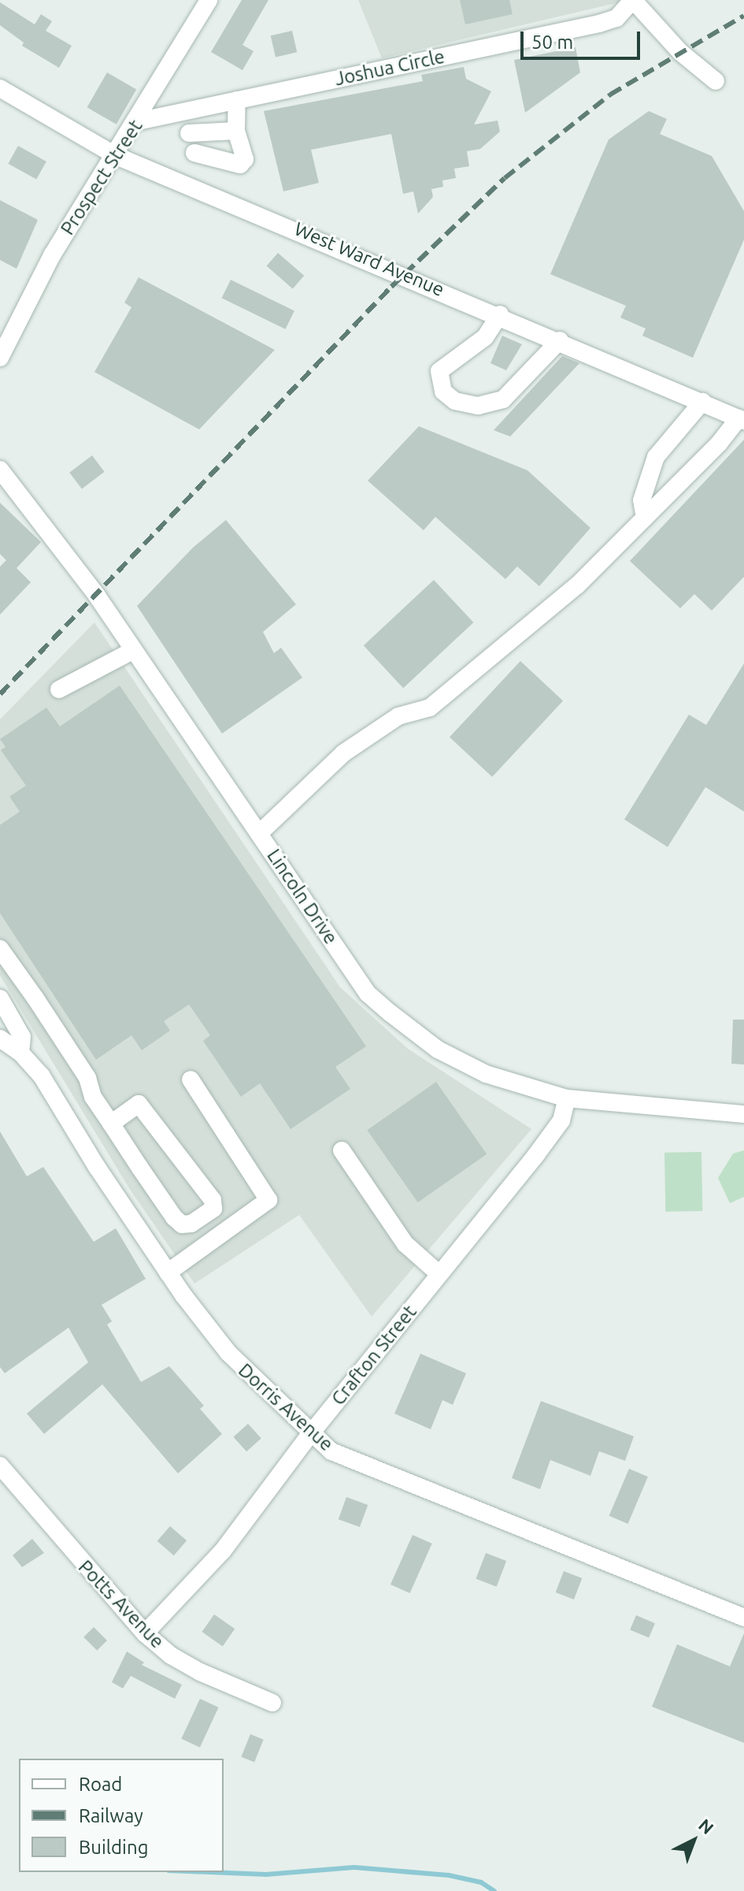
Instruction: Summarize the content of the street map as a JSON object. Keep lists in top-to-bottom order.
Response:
{
  "streets": {
    "street": [
      "Joshua Circle",
      "Prospect Street",
      "West Ward Avenue",
      "Lincoln Drive",
      "Crafton Street",
      "Dorris Avenue",
      "Potts Avenue"
    ]
  },
  "crossings": [
    ["Joshua Circle", "Prospect Street"],
    ["Prospect Street", "West Ward Avenue"],
    ["Lincoln Drive", "Crafton Street"],
    ["Crafton Street", "Dorris Avenue"],
    ["Crafton Street", "Potts Avenue"]
  ],
  "legend": ["Road", "Railway", "Building"],
  "scale_bar": "50 m",
  "north": "top right"
}
